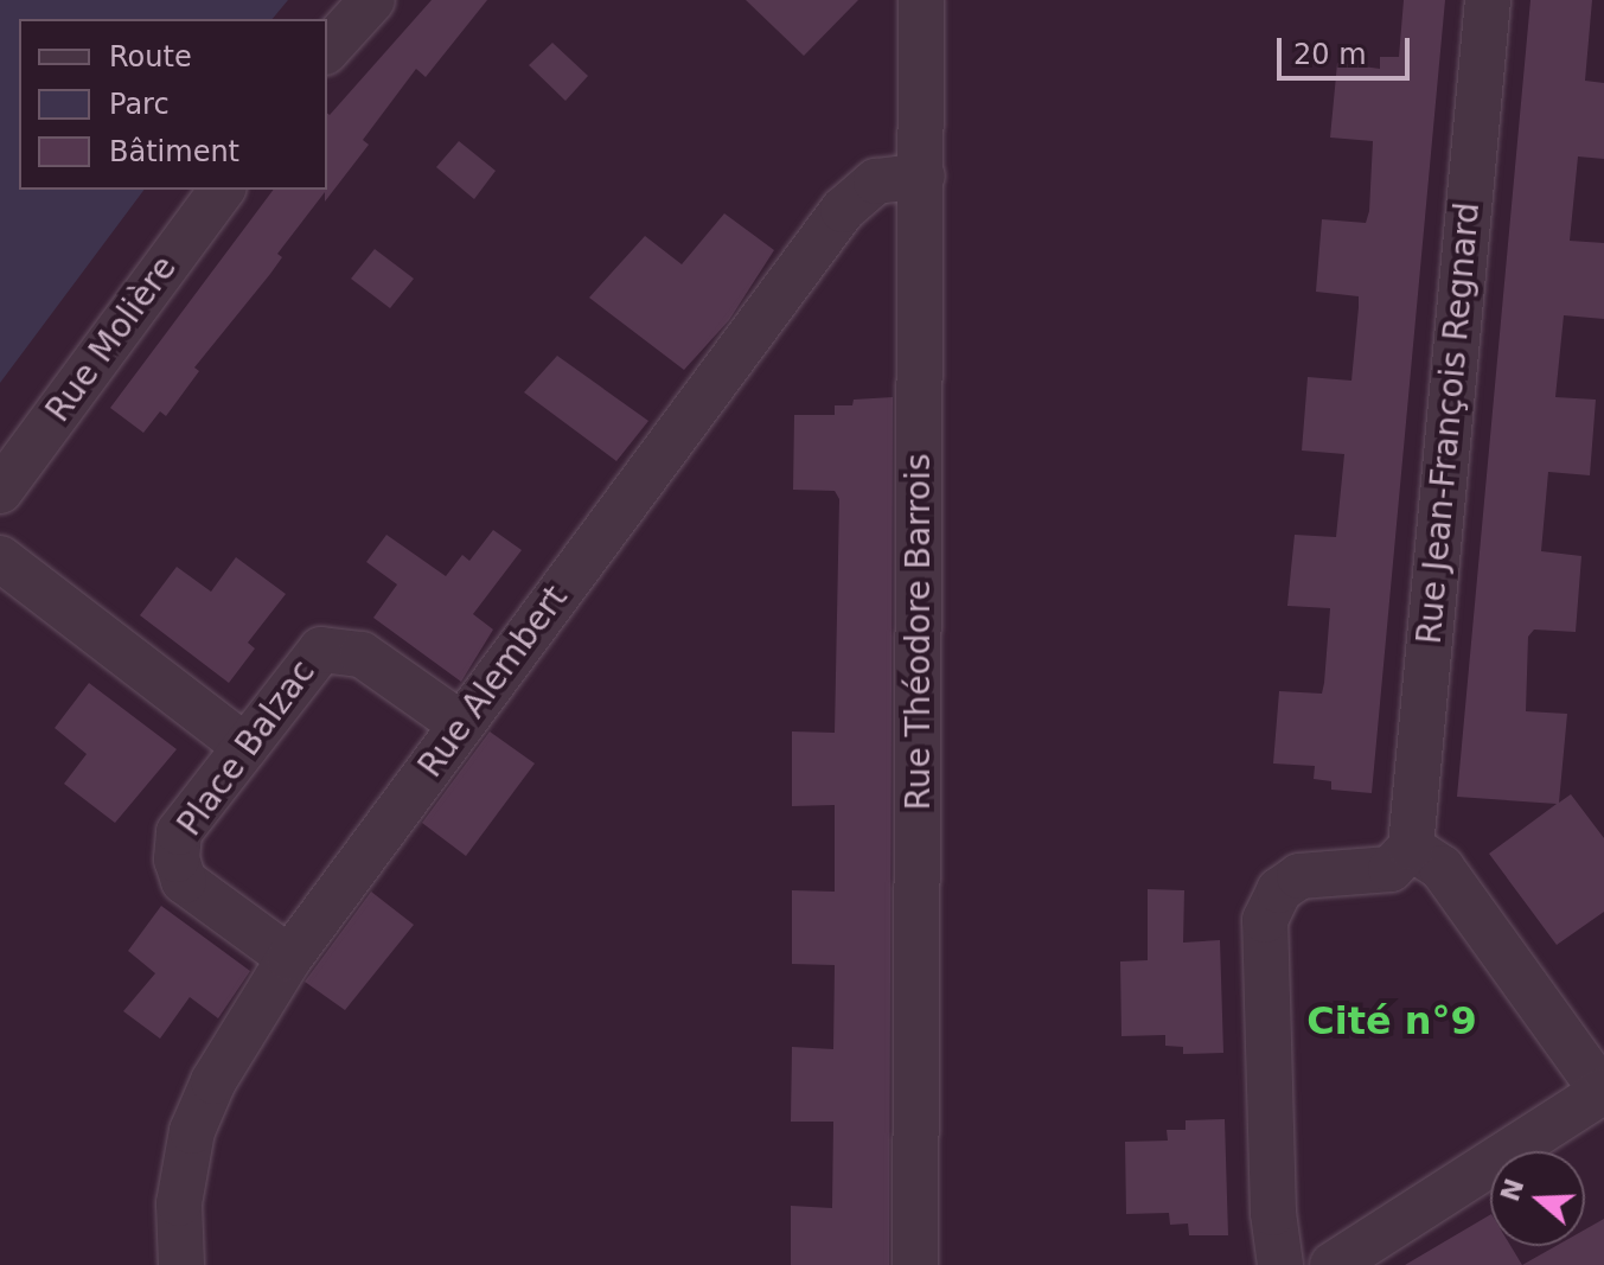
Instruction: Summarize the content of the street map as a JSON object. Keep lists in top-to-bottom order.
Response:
{
  "streets": {
    "street": [
      "Rue Molière",
      "Rue Jean-François Regnard",
      "Rue Théodore Barrois",
      "Rue Alembert",
      "Place Balzac"
    ]
  },
  "crossings": [
    ["Rue Théodore Barrois", "Rue Alembert"],
    ["Rue Alembert", "Place Balzac"]
  ],
  "districts": ["Cité n°9"],
  "legend": ["Route", "Parc", "Bâtiment"],
  "scale_bar": "20 m",
  "north": "left"
}
